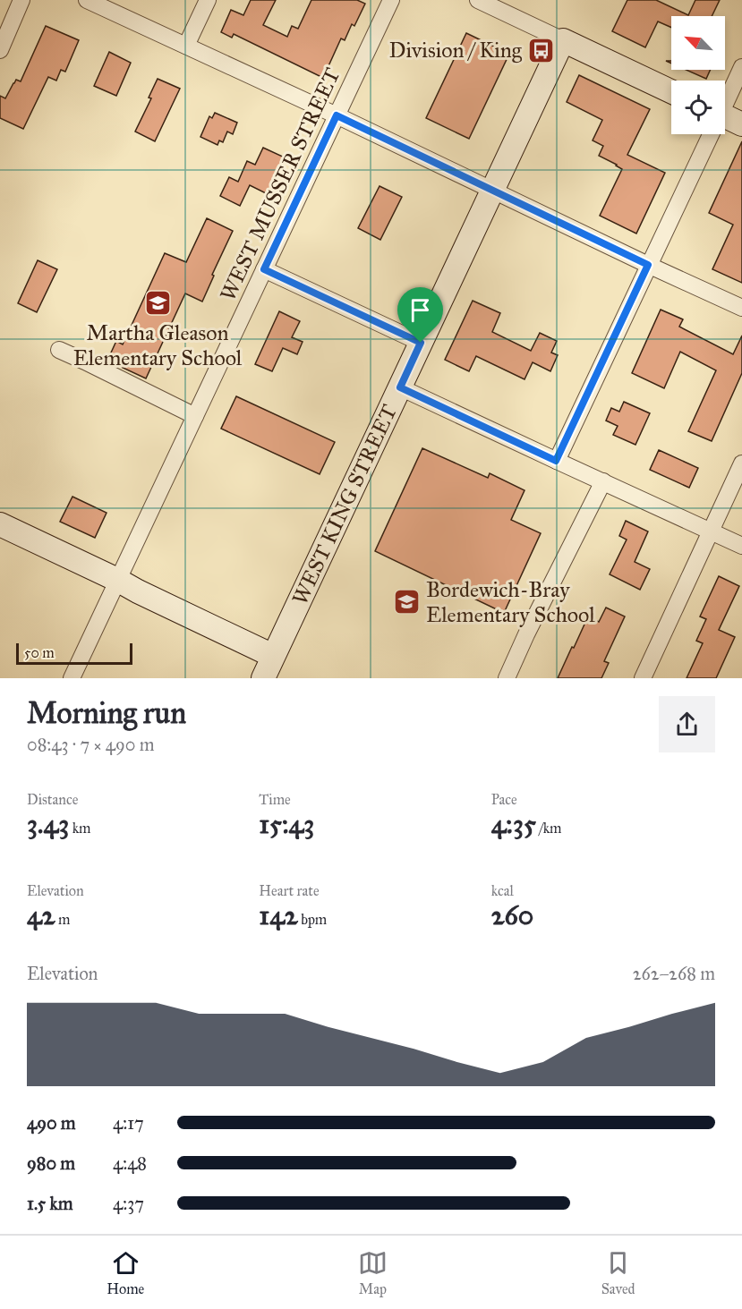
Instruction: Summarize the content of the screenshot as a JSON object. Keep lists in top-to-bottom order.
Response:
{
  "streets": {
    "street": ["WEST MUSSER STREET", "WEST KING STREET"]
  },
  "places": {
    "bus stop": ["Division / King"],
    "school or university": ["Martha Gleason Elementary School", "Bordewich-Bray Elementary School"]
  },
  "scale_bar": "50 m",
  "north": "top left",
  "page": {
    "scale": "50 m",
    "heading": ["Morning run", "08:43 · 7 × 490 m"],
    "stats": [
      ["Distance", "3.43 km"],
      ["Time", "15:43"],
      ["Pace", "4:35 /km"],
      ["Elevation", "42 m"],
      ["Heart rate", "142 bpm"],
      ["kcal", "260"]
    ],
    "chart": ["Elevation", "262–268 m"],
    "list": [
      {
        "name": "490 m",
        "note": "4:17"
      },
      {
        "name": "980 m",
        "note": "4:48"
      },
      {
        "name": "1.5 km",
        "note": "4:37"
      }
    ],
    "tabs": ["Home", "Map", "Saved"]
  }
}
